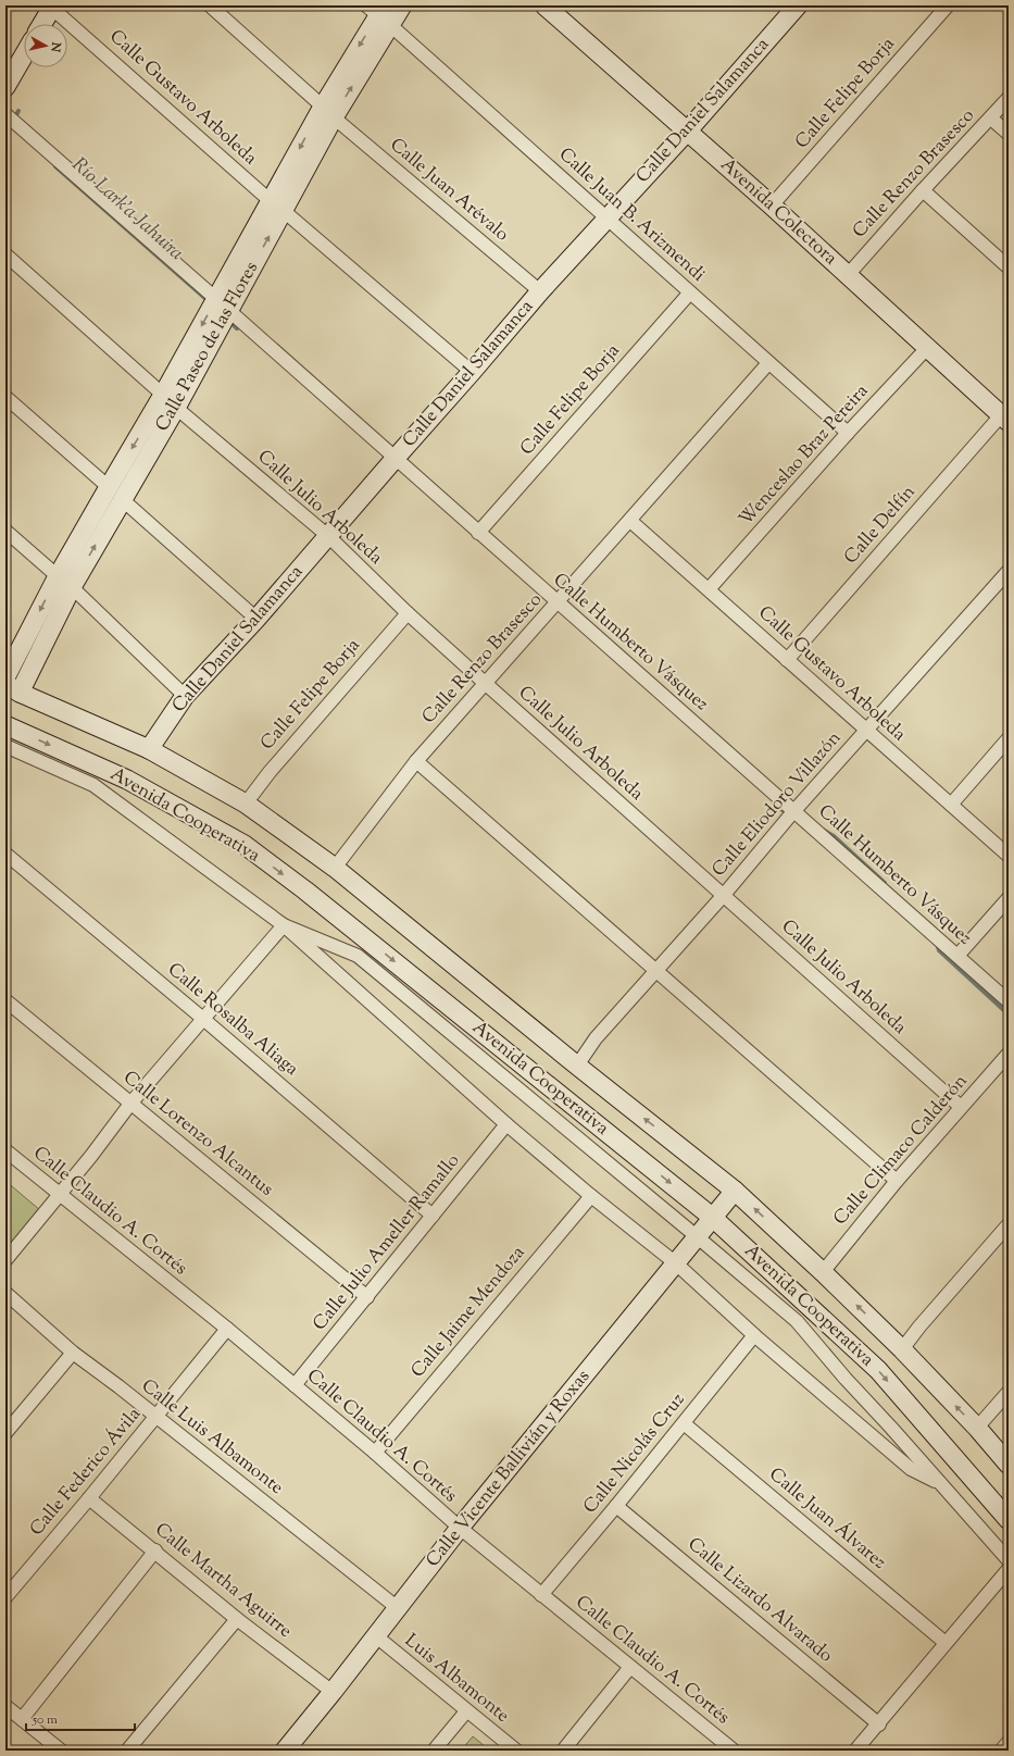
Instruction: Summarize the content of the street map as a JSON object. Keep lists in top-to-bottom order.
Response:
{
  "streets": {
    "street": [
      "Calle Felipe Borja",
      "Calle Gustavo Arboleda",
      "Calle Daniel Salamanca",
      "Calle Renzo Brasesco",
      "Calle Juan Arévalo",
      "Avenida Colectora",
      "Calle Juan B. Arizmendi",
      "Calle Paseo de las Flores",
      "Wenceslao Braz Pereira",
      "Calle Julio Arboleda",
      "Calle Delfín",
      "Calle Humberto Vásquez",
      "Calle Eliodoro Villazón",
      "Avenida Cooperativa",
      "Calle Rosalba Aliaga",
      "Calle Lorenzo Alcantus",
      "Calle Climaco Calderón",
      "Calle Claudio A. Cortés",
      "Calle Julio Ameller Ramallo",
      "Calle Jaime Mendoza",
      "Calle Luis Albamonte",
      "Calle Nicolás Cruz",
      "Calle Vicente Ballivián y Roxas",
      "Calle Federico Ávila",
      "Calle Juan Álvarez",
      "Calle Martha Aguirre",
      "Calle Lizardo Alvarado",
      "Luis Albamonte"
    ]
  },
  "crossings": [
    ["Calle Felipe Borja", "Avenida Colectora"],
    ["Calle Felipe Borja", "Calle Juan B. Arizmendi"],
    ["Calle Felipe Borja", "Calle Julio Arboleda"],
    ["Calle Felipe Borja", "Calle Humberto Vásquez"],
    ["Calle Felipe Borja", "Avenida Cooperativa"],
    ["Calle Gustavo Arboleda", "Calle Daniel Salamanca"],
    ["Calle Gustavo Arboleda", "Calle Renzo Brasesco"],
    ["Calle Gustavo Arboleda", "Calle Paseo de las Flores"],
    ["Calle Gustavo Arboleda", "Wenceslao Braz Pereira"],
    ["Calle Gustavo Arboleda", "Calle Delfín"],
    ["Calle Gustavo Arboleda", "Calle Eliodoro Villazón"],
    ["Calle Daniel Salamanca", "Calle Juan Arévalo"],
    ["Calle Daniel Salamanca", "Avenida Colectora"],
    ["Calle Daniel Salamanca", "Calle Juan B. Arizmendi"],
    ["Calle Daniel Salamanca", "Calle Julio Arboleda"],
    ["Calle Daniel Salamanca", "Calle Humberto Vásquez"],
    ["Calle Daniel Salamanca", "Avenida Cooperativa"],
    ["Calle Renzo Brasesco", "Avenida Colectora"],
    ["Calle Renzo Brasesco", "Calle Juan B. Arizmendi"],
    ["Calle Renzo Brasesco", "Calle Julio Arboleda"],
    ["Calle Renzo Brasesco", "Calle Humberto Vásquez"],
    ["Calle Renzo Brasesco", "Avenida Cooperativa"],
    ["Calle Juan Arévalo", "Calle Paseo de las Flores"],
    ["Avenida Colectora", "Wenceslao Braz Pereira"],
    ["Avenida Colectora", "Calle Delfín"],
    ["Calle Juan B. Arizmendi", "Calle Paseo de las Flores"],
    ["Calle Juan B. Arizmendi", "Wenceslao Braz Pereira"],
    ["Calle Paseo de las Flores", "Calle Julio Arboleda"],
    ["Calle Paseo de las Flores", "Calle Humberto Vásquez"],
    ["Calle Paseo de las Flores", "Avenida Cooperativa"],
    ["Calle Julio Arboleda", "Calle Eliodoro Villazón"],
    ["Calle Julio Arboleda", "Calle Climaco Calderón"],
    ["Calle Humberto Vásquez", "Calle Eliodoro Villazón"],
    ["Calle Eliodoro Villazón", "Avenida Cooperativa"],
    ["Avenida Cooperativa", "Calle Climaco Calderón"],
    ["Avenida Cooperativa", "Calle Vicente Ballivián y Roxas"],
    ["Calle Rosalba Aliaga", "Calle Julio Ameller Ramallo"],
    ["Calle Lorenzo Alcantus", "Calle Julio Ameller Ramallo"],
    ["Calle Claudio A. Cortés", "Calle Julio Ameller Ramallo"],
    ["Calle Claudio A. Cortés", "Calle Jaime Mendoza"],
    ["Calle Claudio A. Cortés", "Calle Nicolás Cruz"],
    ["Calle Claudio A. Cortés", "Calle Vicente Ballivián y Roxas"],
    ["Calle Claudio A. Cortés", "Calle Federico Ávila"],
    ["Calle Luis Albamonte", "Calle Vicente Ballivián y Roxas"],
    ["Calle Luis Albamonte", "Calle Federico Ávila"],
    ["Calle Nicolás Cruz", "Calle Juan Álvarez"],
    ["Calle Nicolás Cruz", "Calle Lizardo Alvarado"],
    ["Calle Vicente Ballivián y Roxas", "Calle Martha Aguirre"],
    ["Calle Vicente Ballivián y Roxas", "Luis Albamonte"],
    ["Calle Federico Ávila", "Calle Martha Aguirre"]
  ],
  "water": ["Río Lark’a Jahuira"],
  "scale_bar": "50 m",
  "north": "right"
}
